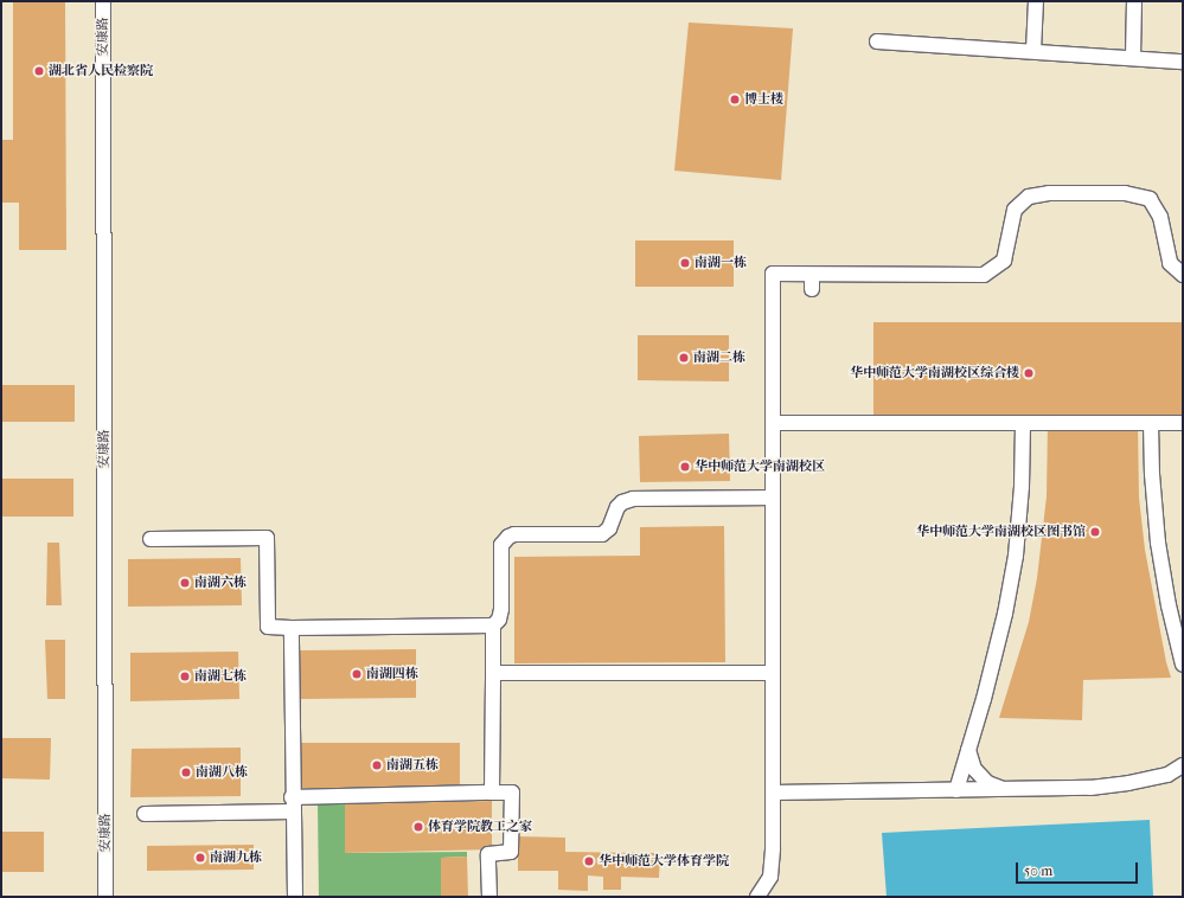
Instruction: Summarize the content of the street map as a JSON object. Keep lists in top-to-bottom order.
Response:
{
  "streets": {
    "street": ["安康路"]
  },
  "places": [
    "湖北省人民检察院",
    "博士楼",
    "南湖一栋",
    "南湖二栋",
    "华中师范大学南湖校区综合楼",
    "华中师范大学南湖校区",
    "华中师范大学南湖校区图书馆",
    "南湖六栋",
    "南湖四栋",
    "南湖七栋",
    "南湖五栋",
    "南湖八栋",
    "体育学院教工之家",
    "南湖九栋",
    "华中师范大学体育学院"
  ],
  "scale_bar": "50 m"
}
